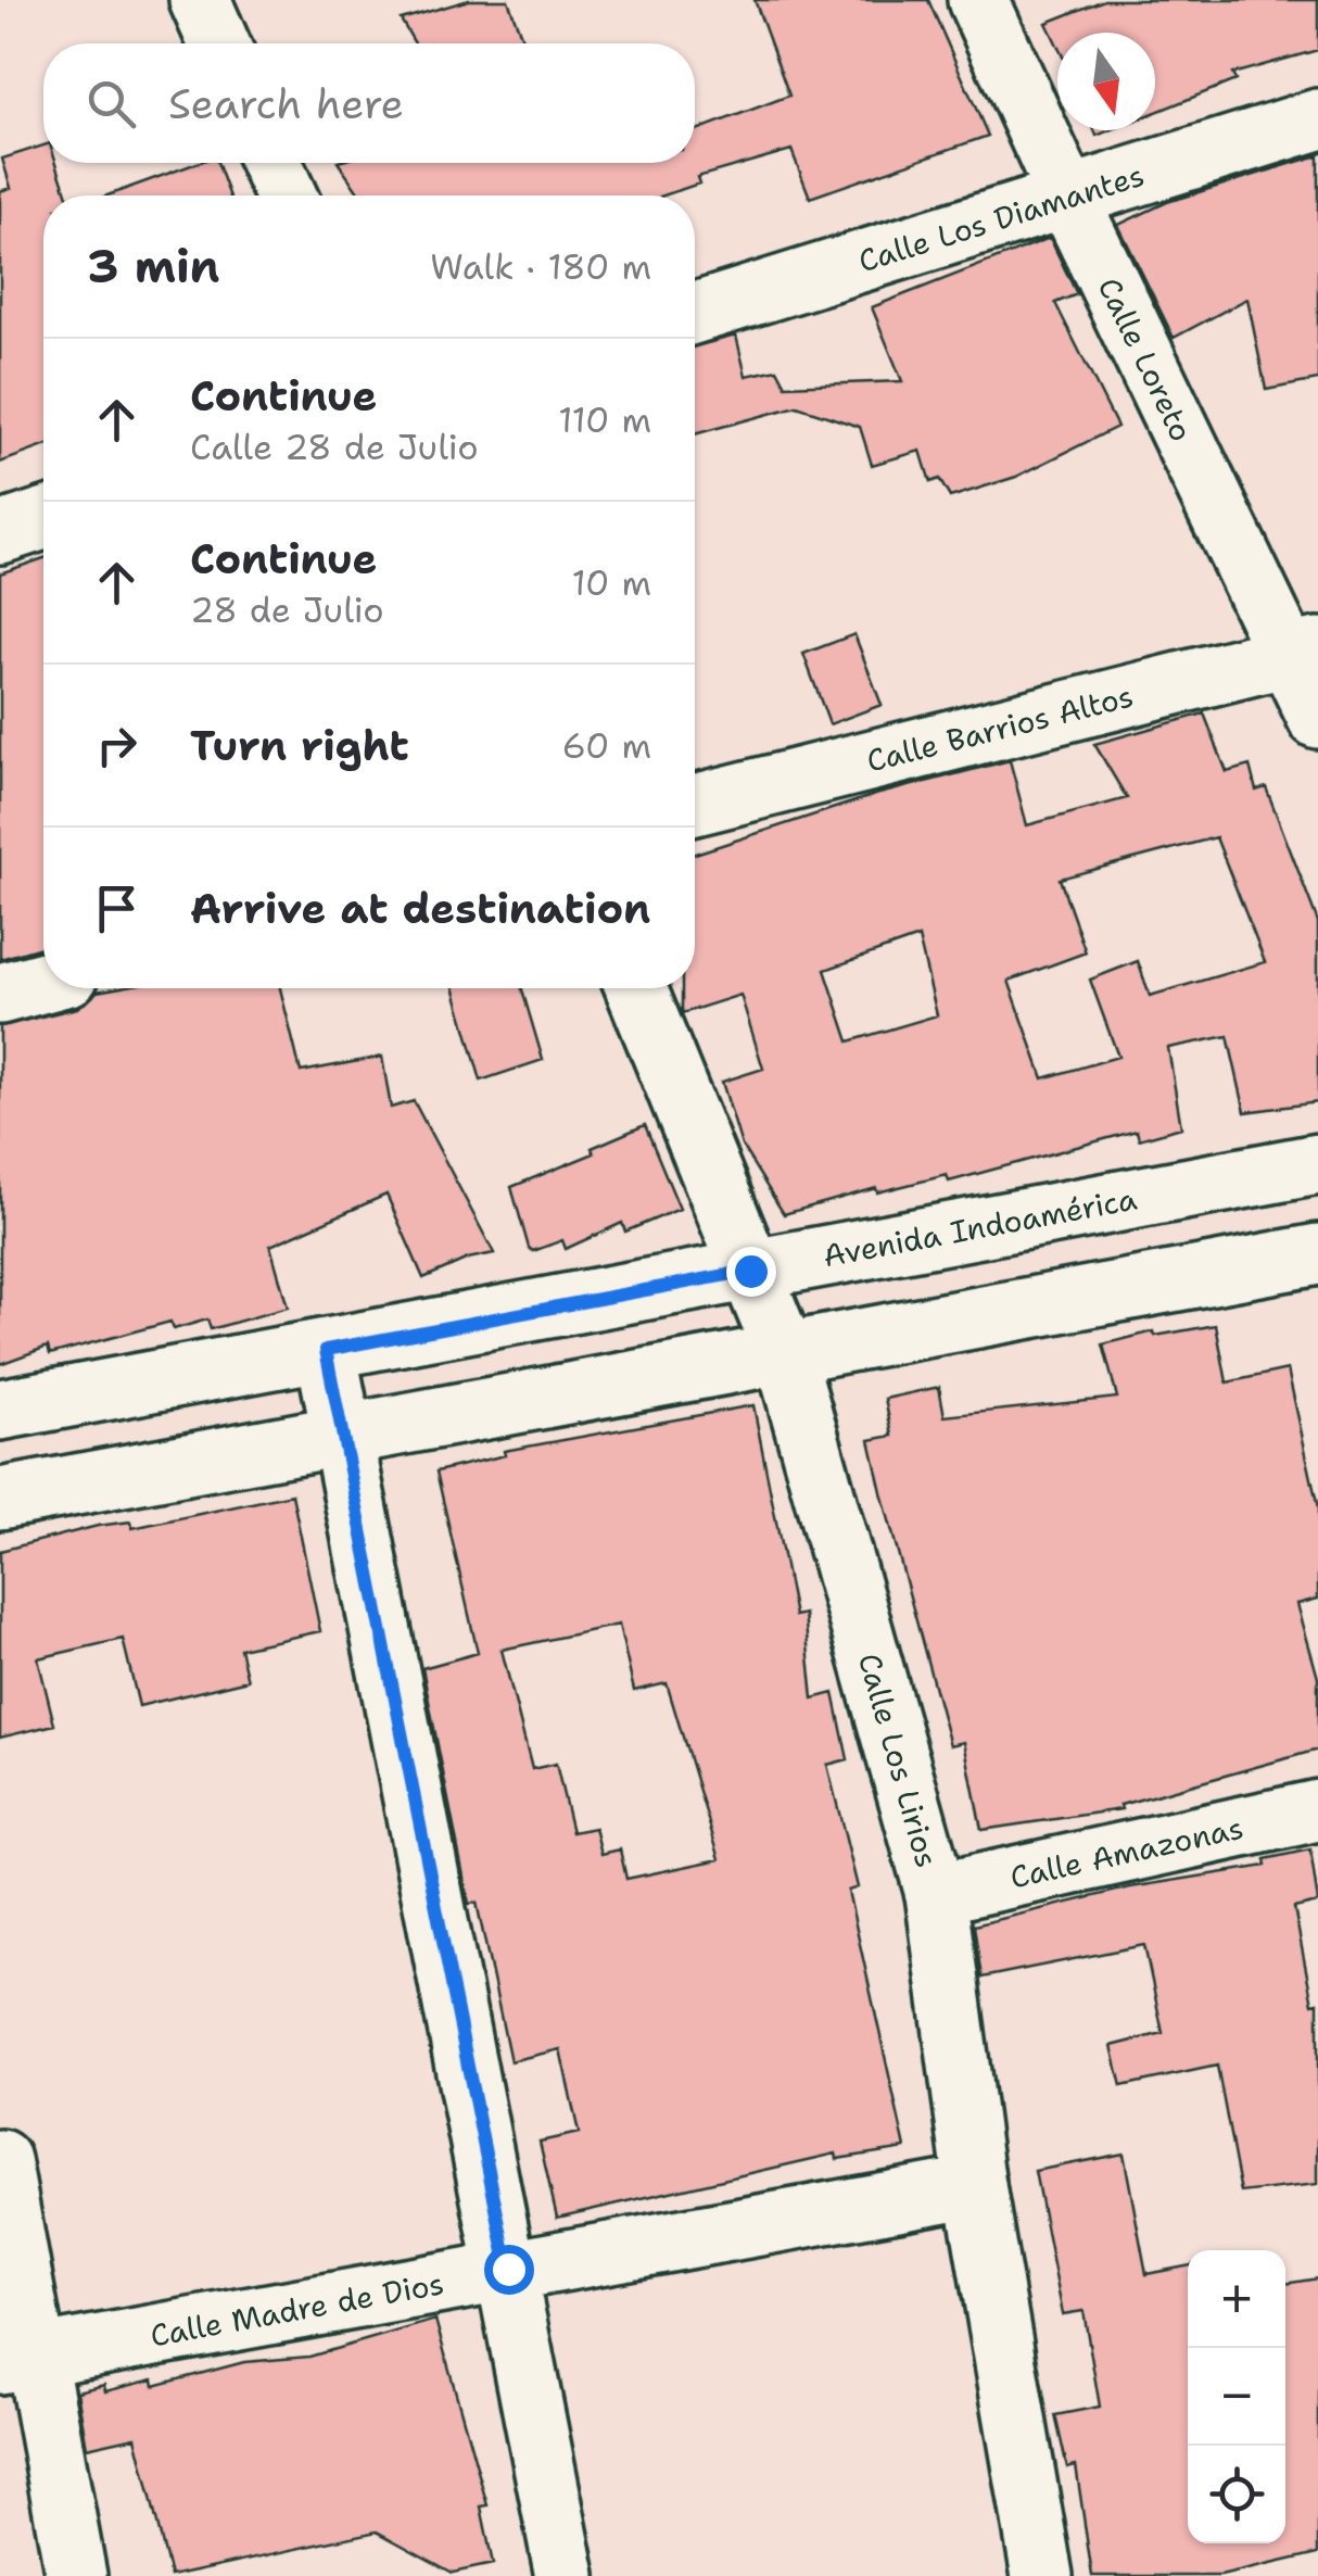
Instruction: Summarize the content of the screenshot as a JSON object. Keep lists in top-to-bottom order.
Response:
{
  "streets": {
    "street": [
      "Calle Los Diamantes",
      "Calle Loreto",
      "Calle Barrios Altos",
      "Avenida Indoamérica",
      "Calle Los Lirios",
      "Calle Amazonas",
      "Calle Madre de Dios"
    ]
  },
  "crossings": [
    ["Calle Los Diamantes", "Calle Loreto"],
    ["Calle Loreto", "Calle Barrios Altos"],
    ["Avenida Indoamérica", "Calle Los Lirios"],
    ["Calle Los Lirios", "Calle Amazonas"],
    ["Calle Los Lirios", "Calle Madre de Dios"]
  ],
  "north": "bottom",
  "page": {
    "search": "Search here",
    "heading": ["3 min", "Walk · 180 m"],
    "list": [
      ["Continue", "Calle 28 de Julio", "110 m"],
      ["Continue", "28 de Julio", "10 m"],
      ["Turn right", "60 m"],
      "Arrive at destination"
    ],
    "map_buttons": ["+", "−"]
  }
}
